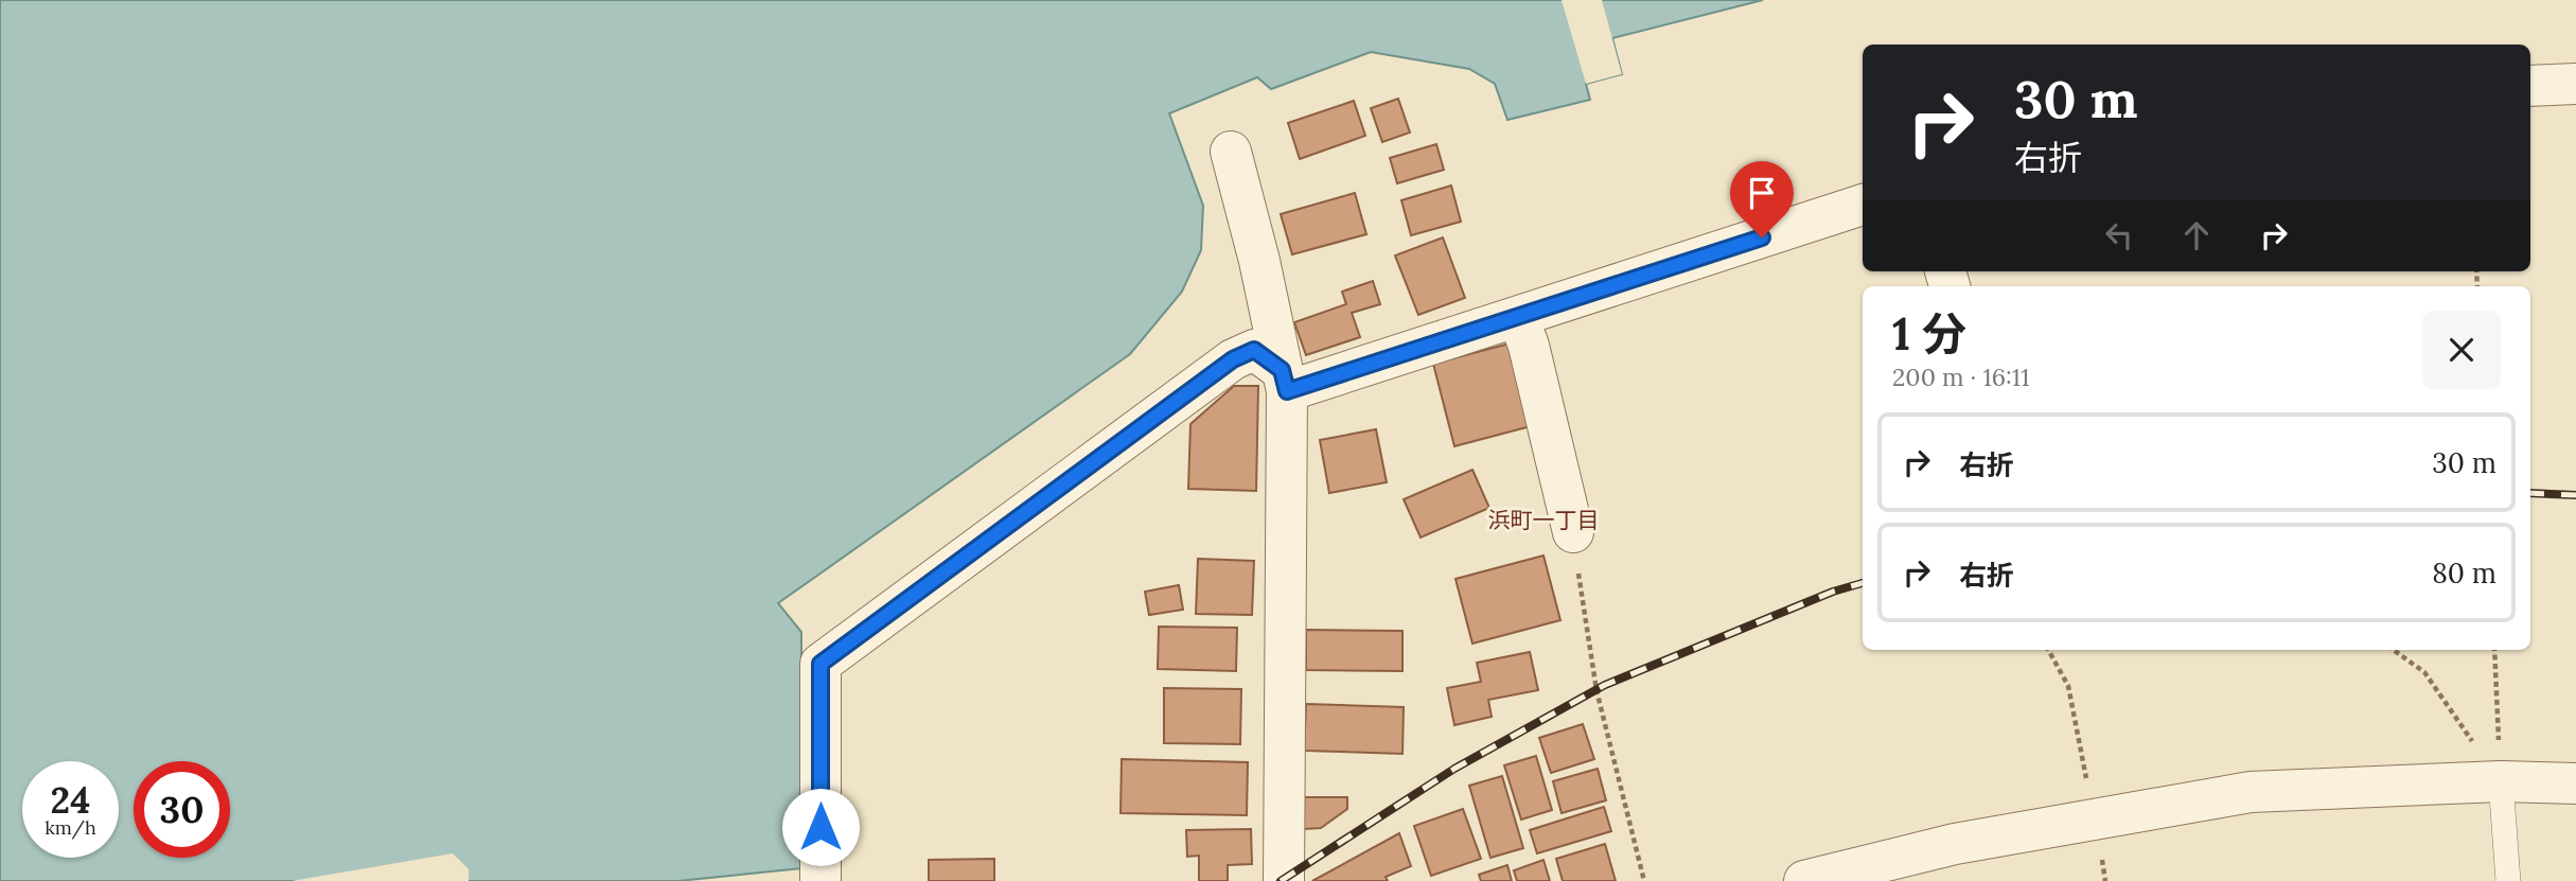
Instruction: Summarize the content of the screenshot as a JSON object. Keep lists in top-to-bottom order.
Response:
{
  "districts": ["浜町一丁目"],
  "page": {
    "turn": ["30 m", "右折"],
    "heading": ["1 分", "200 m · 16:11"],
    "list": [
      {
        "name": "右折",
        "value": "30 m"
      },
      {
        "name": "右折",
        "value": "80 m"
      }
    ],
    "speed": "24 km/h",
    "limit": "30"
  }
}
